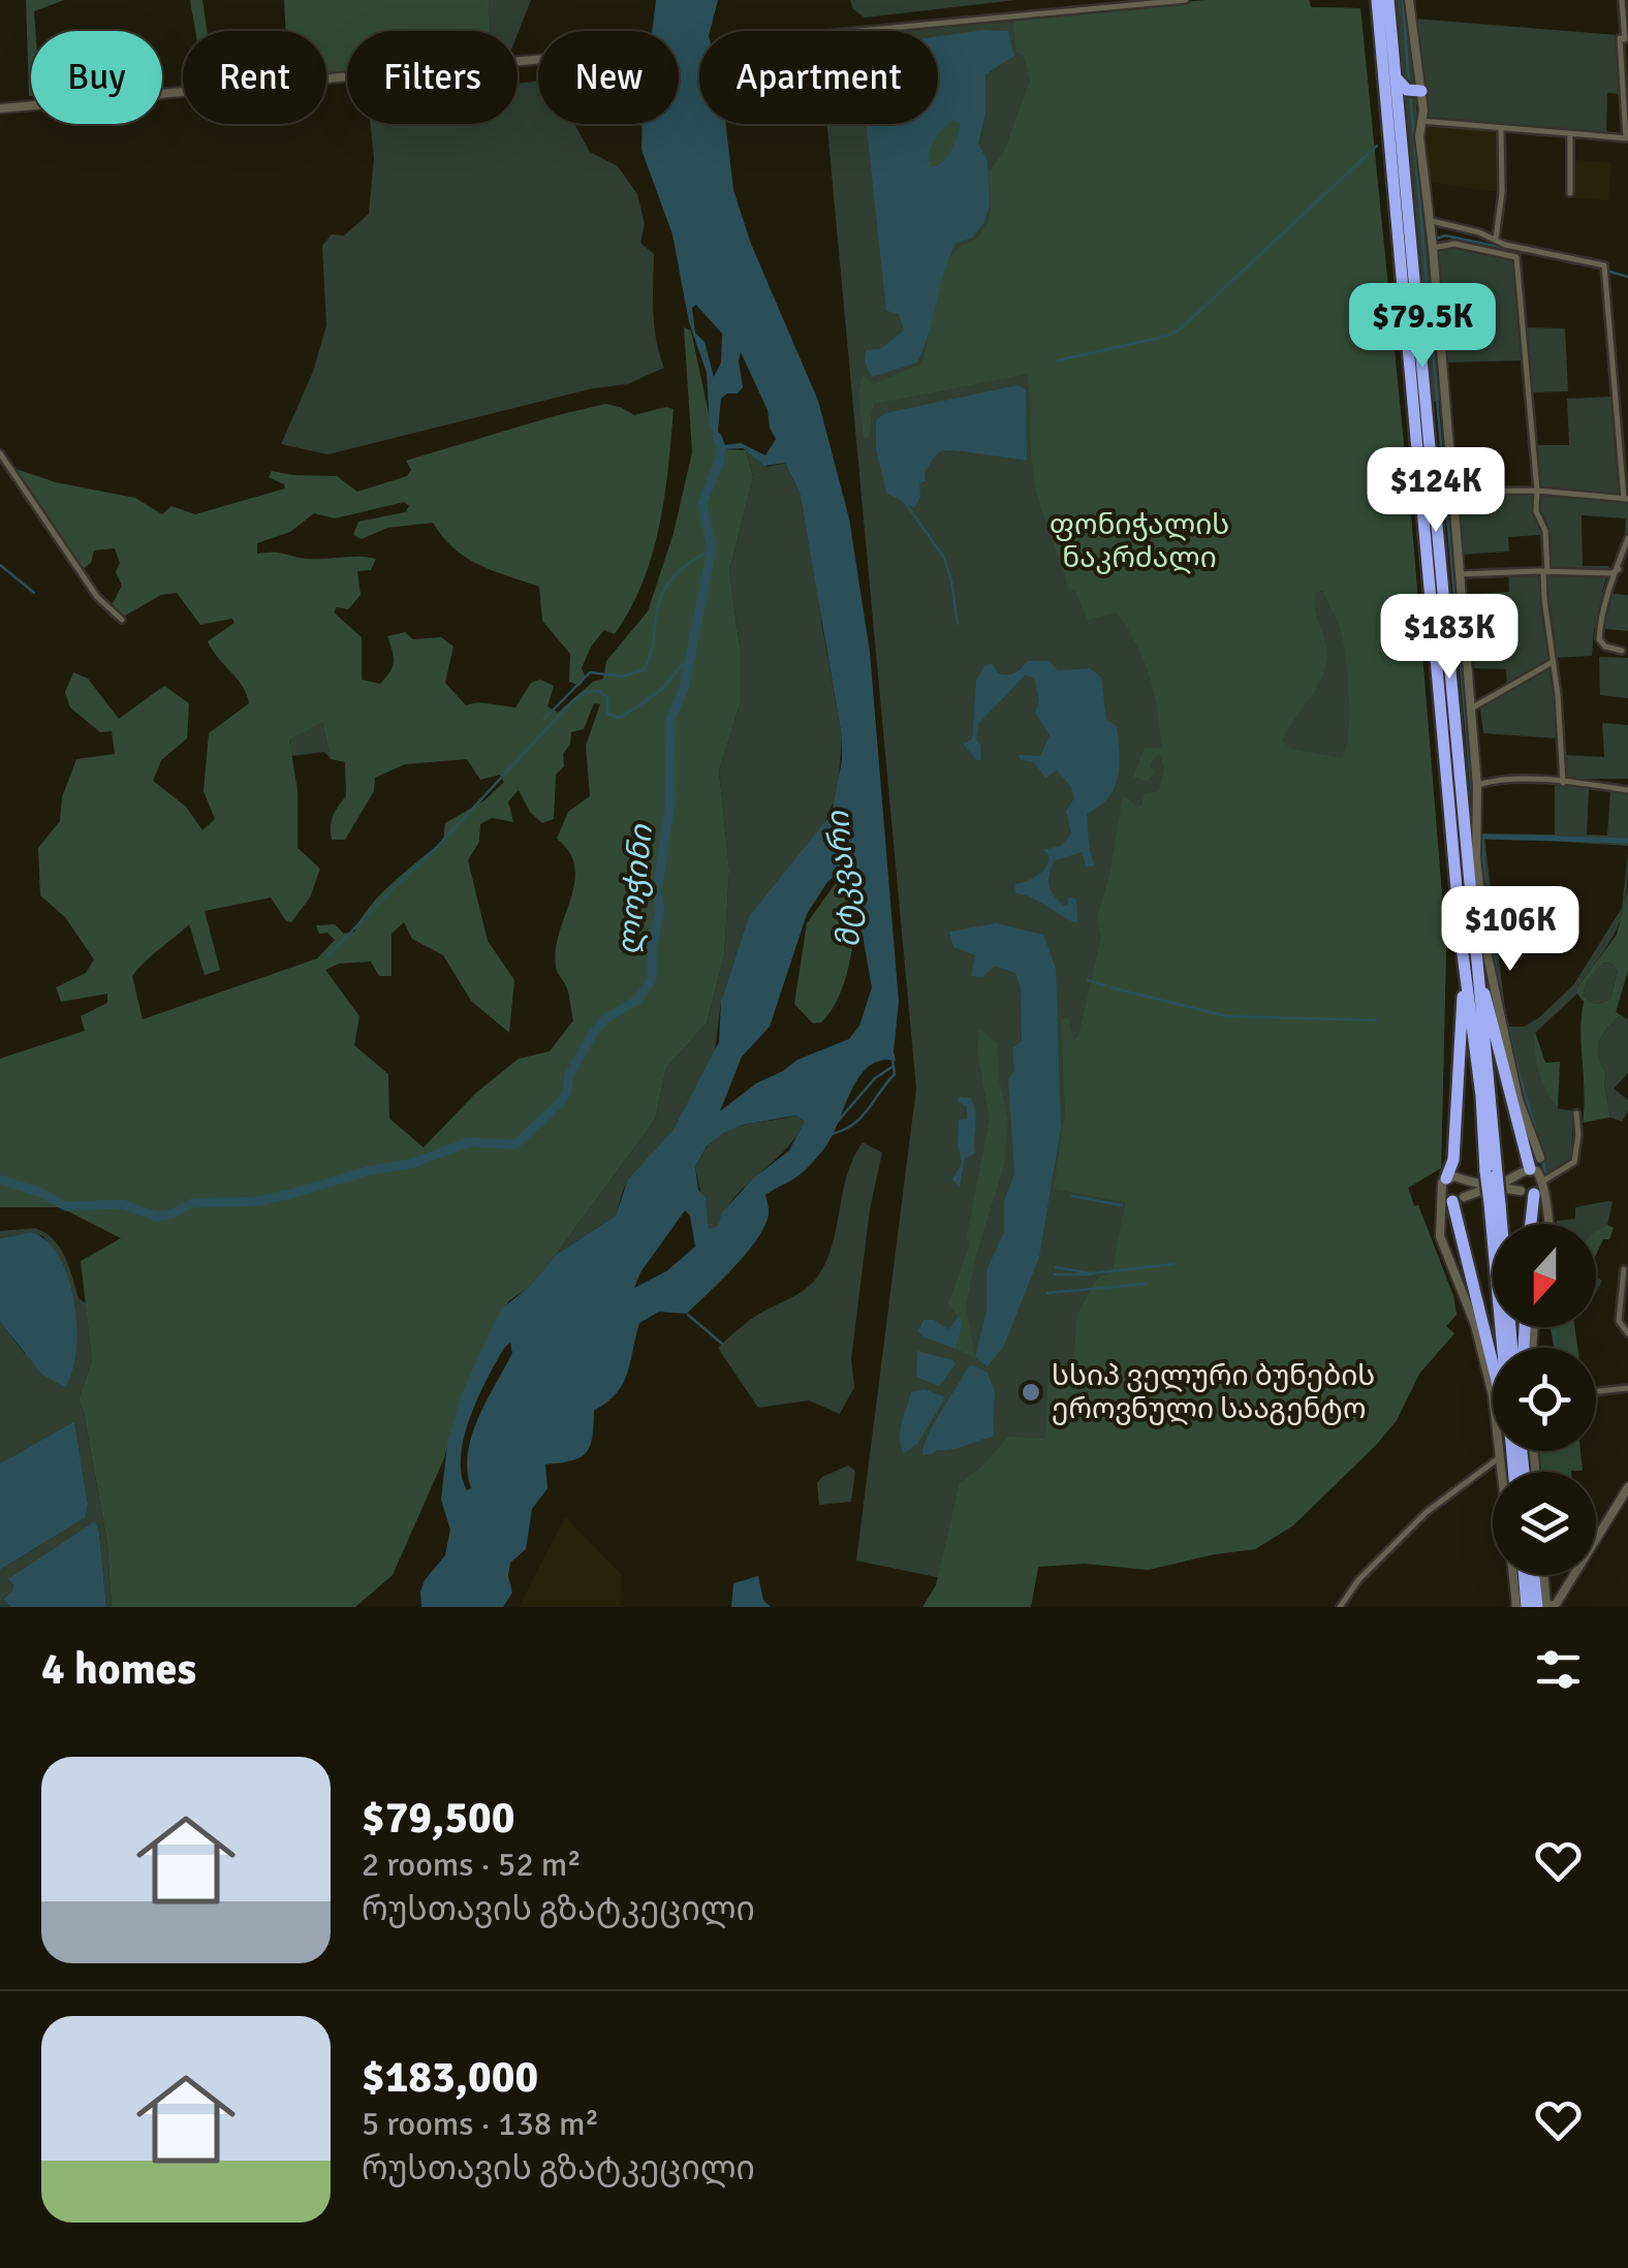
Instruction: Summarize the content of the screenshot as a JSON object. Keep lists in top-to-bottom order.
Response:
{
  "water": ["მტკვარი", "ლოჭინი"],
  "parks": ["ფონიჭალის ნაკრძალი"],
  "places": ["სსიპ ველური ბუნების ეროვნული სააგენტო"],
  "north": "bottom",
  "page": {
    "chip": [
      "Buy",
      "Rent",
      "Filters",
      "New",
      "Apartment"
    ],
    "price": [
      "$79.5K",
      "$124K",
      "$183K",
      "$106K"
    ],
    "heading": "4 homes",
    "list": [
      {
        "name": "$79,500",
        "note": "2 rooms · 52 m² · რუსთავის გზატკეცილი"
      },
      {
        "name": "$183,000",
        "note": "5 rooms · 138 m² · რუსთავის გზატკეცილი"
      }
    ]
  }
}
